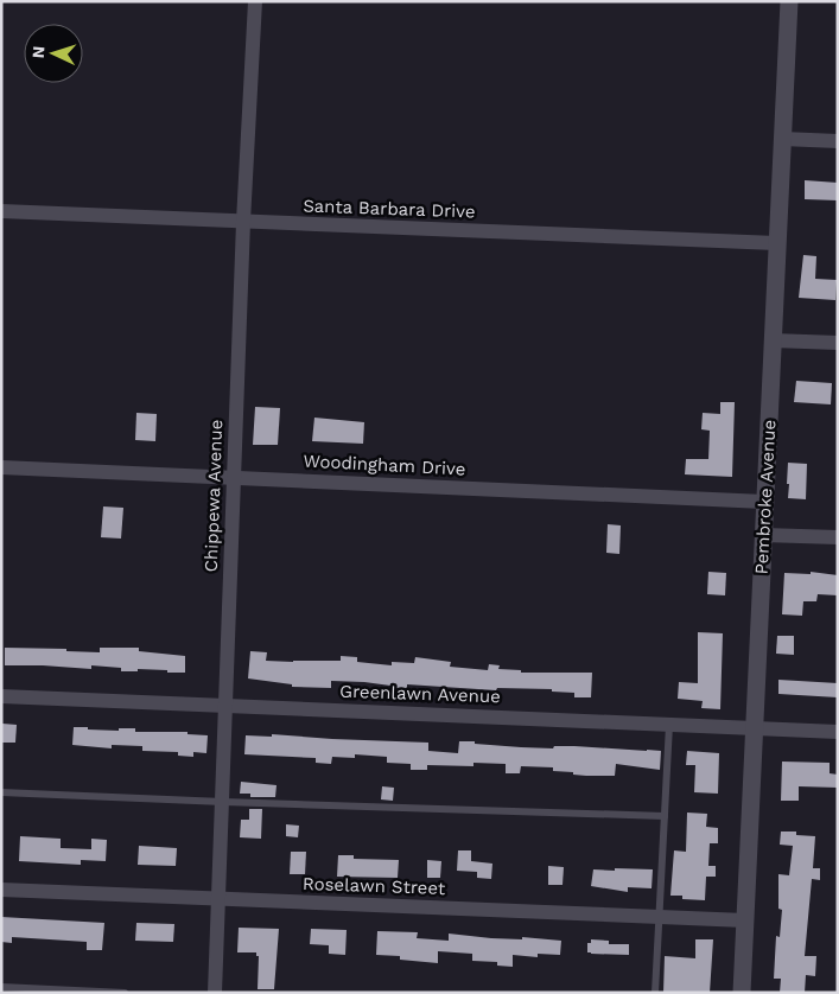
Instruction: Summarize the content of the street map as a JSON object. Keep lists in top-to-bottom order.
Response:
{
  "streets": {
    "street": [
      "Santa Barbara Drive",
      "Woodingham Drive",
      "Chippewa Avenue",
      "Pembroke Avenue",
      "Greenlawn Avenue",
      "Roselawn Street"
    ]
  },
  "crossings": [
    ["Santa Barbara Drive", "Chippewa Avenue"],
    ["Santa Barbara Drive", "Pembroke Avenue"],
    ["Woodingham Drive", "Chippewa Avenue"],
    ["Woodingham Drive", "Pembroke Avenue"],
    ["Chippewa Avenue", "Greenlawn Avenue"],
    ["Chippewa Avenue", "Roselawn Street"],
    ["Pembroke Avenue", "Greenlawn Avenue"],
    ["Pembroke Avenue", "Roselawn Street"]
  ],
  "north": "left"
}
